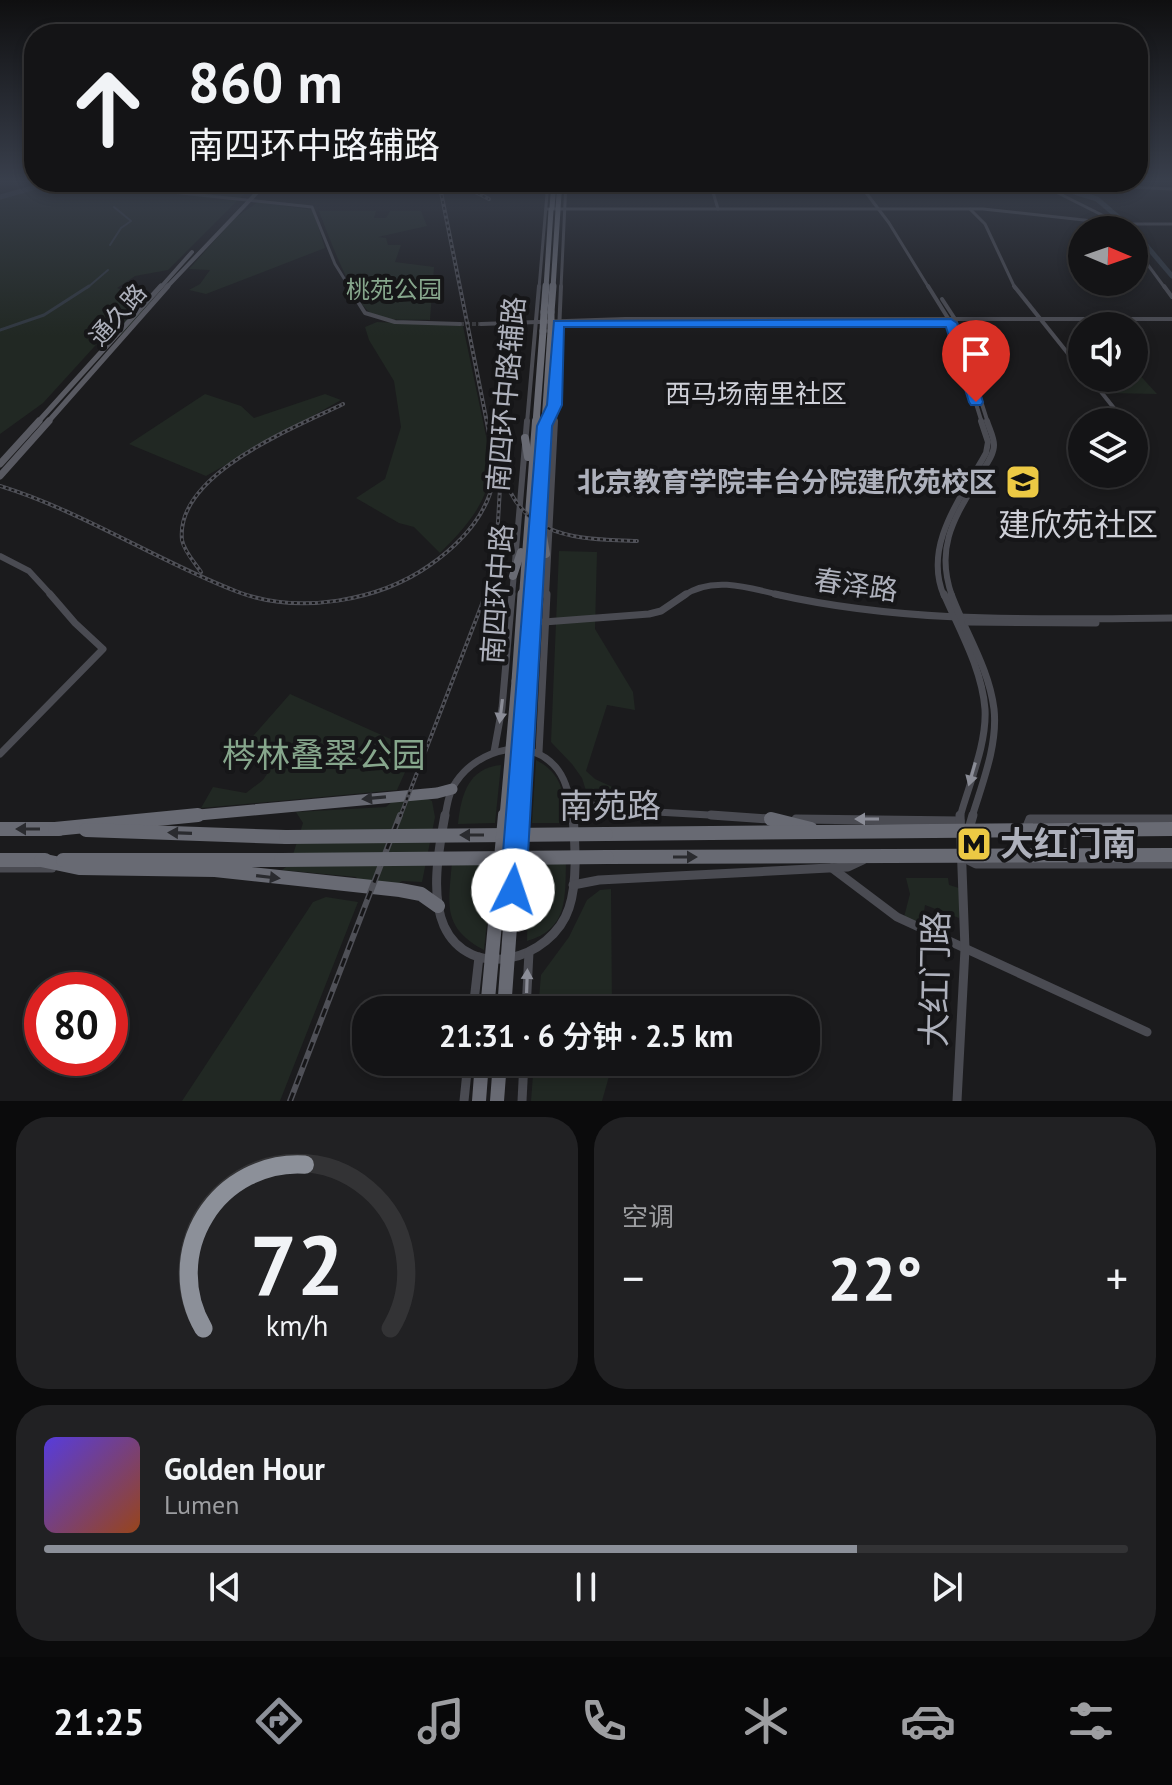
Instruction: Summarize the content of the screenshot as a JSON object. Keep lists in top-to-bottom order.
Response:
{
  "streets": {
    "highway": ["南四环中路", "南苑路"],
    "main road": [
      "通久路",
      "南四环中路辅路",
      "春泽路",
      "大红门路"
    ]
  },
  "crossings": [
    ["南四环中路辅路", "春泽路"],
    ["南四环中路辅路", "南四环中路"],
    ["南苑路", "大红门路"]
  ],
  "districts": ["西马场南里社区", "建欣苑社区"],
  "parks": ["桃苑公园", "梣林叠翠公园"],
  "places": {
    "school or university": ["北京教育学院丰台分院建欣苑校区"],
    "metro station": ["大红门南"]
  },
  "north": "right",
  "page": {
    "turn": ["860 m", "南四环中路辅路"],
    "limit": "80",
    "trip": "21:31 · 6 分钟 · 2.5 km",
    "tile": "空调",
    "heat": ["−", "22°", "+"],
    "song": ["Golden Hour", "Lumen"],
    "tabs": "21:25",
    "gauge": ["72", "km/h"]
  }
}
